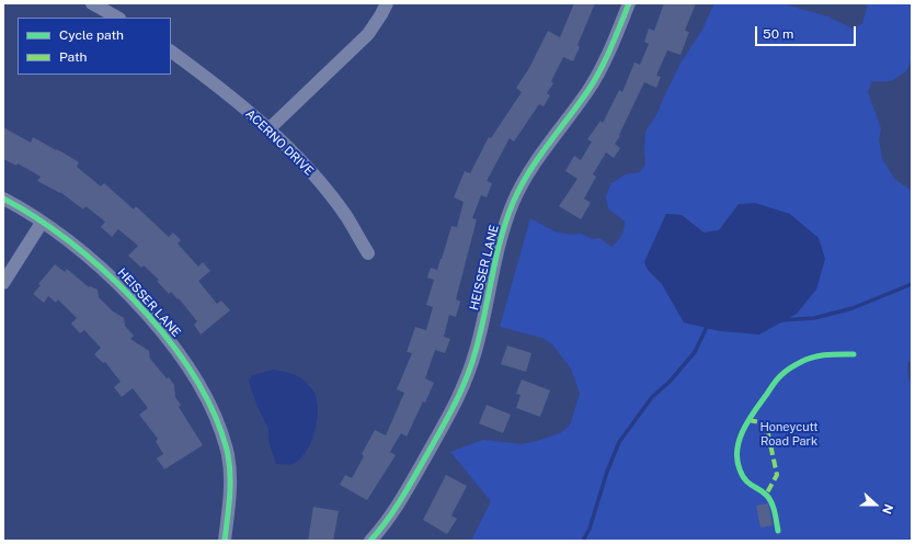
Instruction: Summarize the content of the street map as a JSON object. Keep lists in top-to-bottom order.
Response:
{
  "streets": {
    "street": ["ACERNO DRIVE", "HEISSER LANE"]
  },
  "parks": ["Honeycutt Road Park"],
  "legend": ["Cycle path", "Path"],
  "scale_bar": "50 m",
  "north": "right"
}
